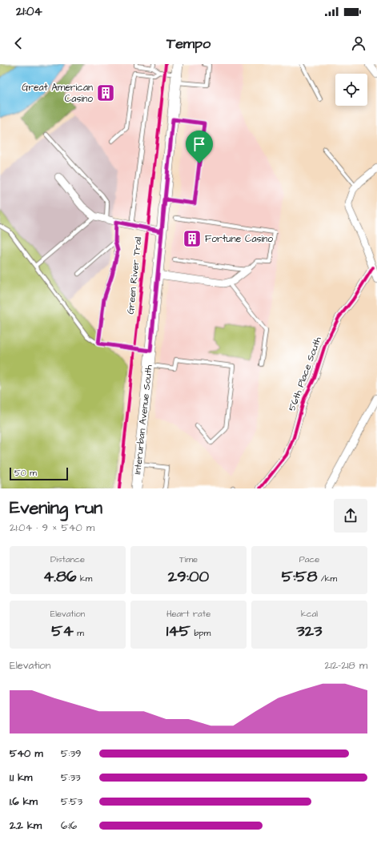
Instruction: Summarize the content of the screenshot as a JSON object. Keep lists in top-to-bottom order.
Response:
{
  "streets": {
    "main road": ["Interurban Avenue South"],
    "street": ["56th Place South"],
    "cycle path": ["Green River Trail"]
  },
  "places": {
    "building": ["Great American Casino", "Fortune Casino"]
  },
  "scale_bar": "50 m",
  "page": {
    "status": "21:04",
    "header": "Tempo",
    "scale": "50 m",
    "heading": ["Evening run", "21:04 · 9 × 540 m"],
    "stats": [
      ["Distance", "4.86 km"],
      ["Time", "29:00"],
      ["Pace", "5:58 /km"],
      ["Elevation", "54 m"],
      ["Heart rate", "145 bpm"],
      ["kcal", "323"]
    ],
    "chart": ["Elevation", "212–218 m"],
    "list": [
      {
        "name": "540 m",
        "note": "5:39"
      },
      {
        "name": "1.1 km",
        "note": "5:33"
      },
      {
        "name": "1.6 km",
        "note": "5:53"
      },
      {
        "name": "2.2 km",
        "note": "6:16"
      }
    ]
  }
}
